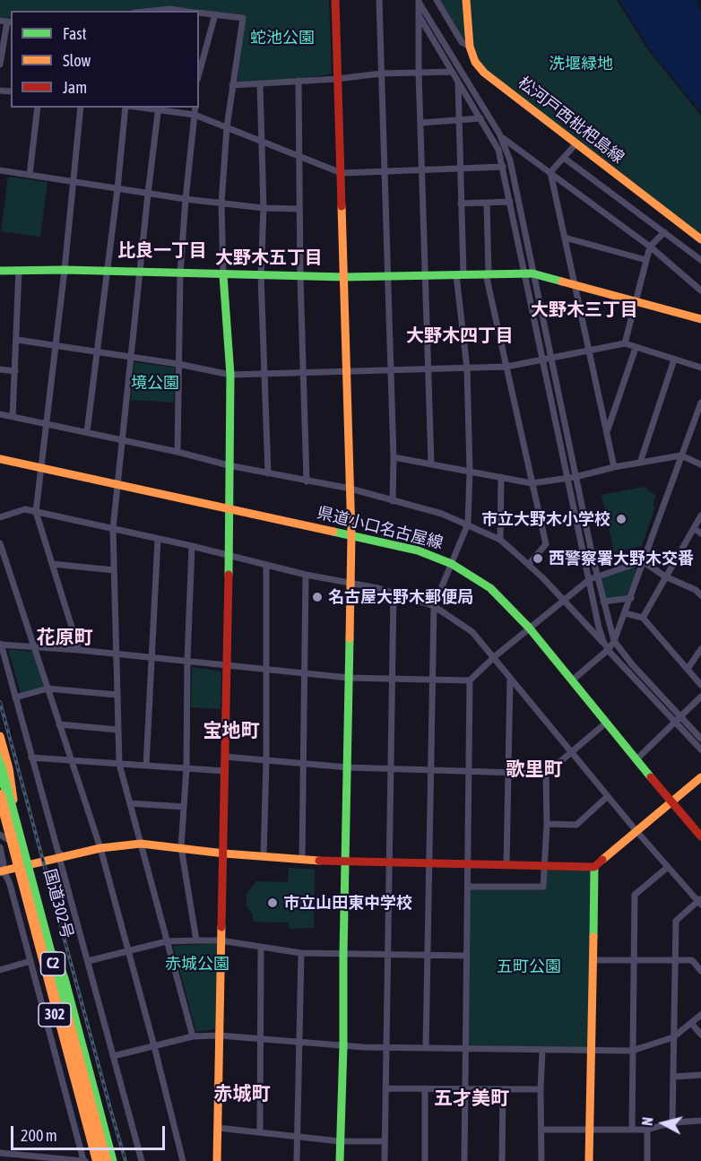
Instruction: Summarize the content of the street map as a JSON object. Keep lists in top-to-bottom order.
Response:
{
  "streets": {
    "main road": [
      "松河戸西枇杷島線",
      "県道小口名古屋線",
      "国道302号",
      "C2",
      "302"
    ]
  },
  "districts": [
    "比良一丁目",
    "大野木五丁目",
    "大野木三丁目",
    "大野木四丁目",
    "花原町",
    "宝地町",
    "歌里町",
    "赤城町",
    "五才美町"
  ],
  "parks": [
    "蛇池公園",
    "洗堰緑地",
    "境公園",
    "赤城公園",
    "五町公園"
  ],
  "places": [
    "市立大野木小学校",
    "西警察署大野木交番",
    "名古屋大野木郵便局",
    "市立山田東中学校"
  ],
  "legend": ["Fast", "Slow", "Jam"],
  "scale_bar": "200 m",
  "north": "left"
}
